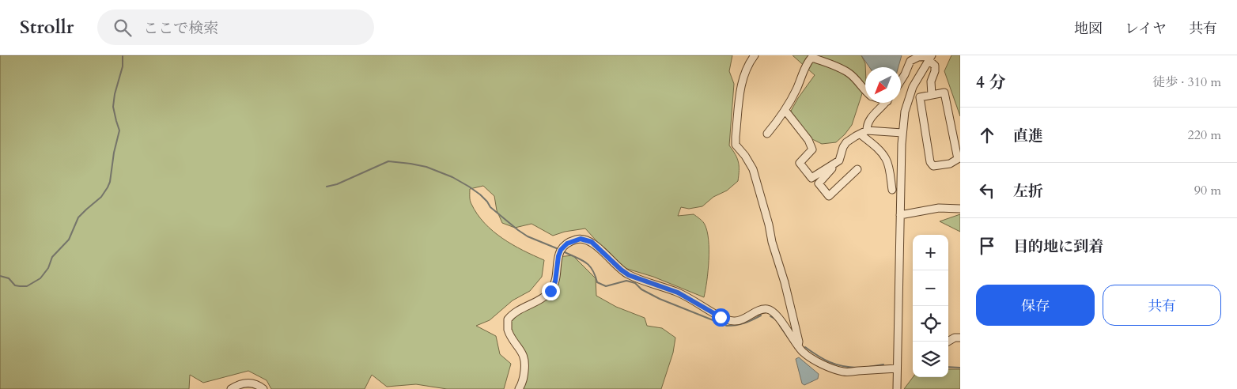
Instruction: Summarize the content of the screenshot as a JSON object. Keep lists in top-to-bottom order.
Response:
{
  "north": "bottom left",
  "page": {
    "header": "Strollr",
    "search": "ここで検索",
    "nav": ["地図", "レイヤ", "共有"],
    "heading": ["4 分", "徒歩 · 310 m"],
    "list": [
      ["直進", "220 m"],
      ["左折", "90 m"],
      "目的地に到着"
    ],
    "map_buttons": ["+", "−"],
    "buttons": ["保存", "共有"]
  }
}
